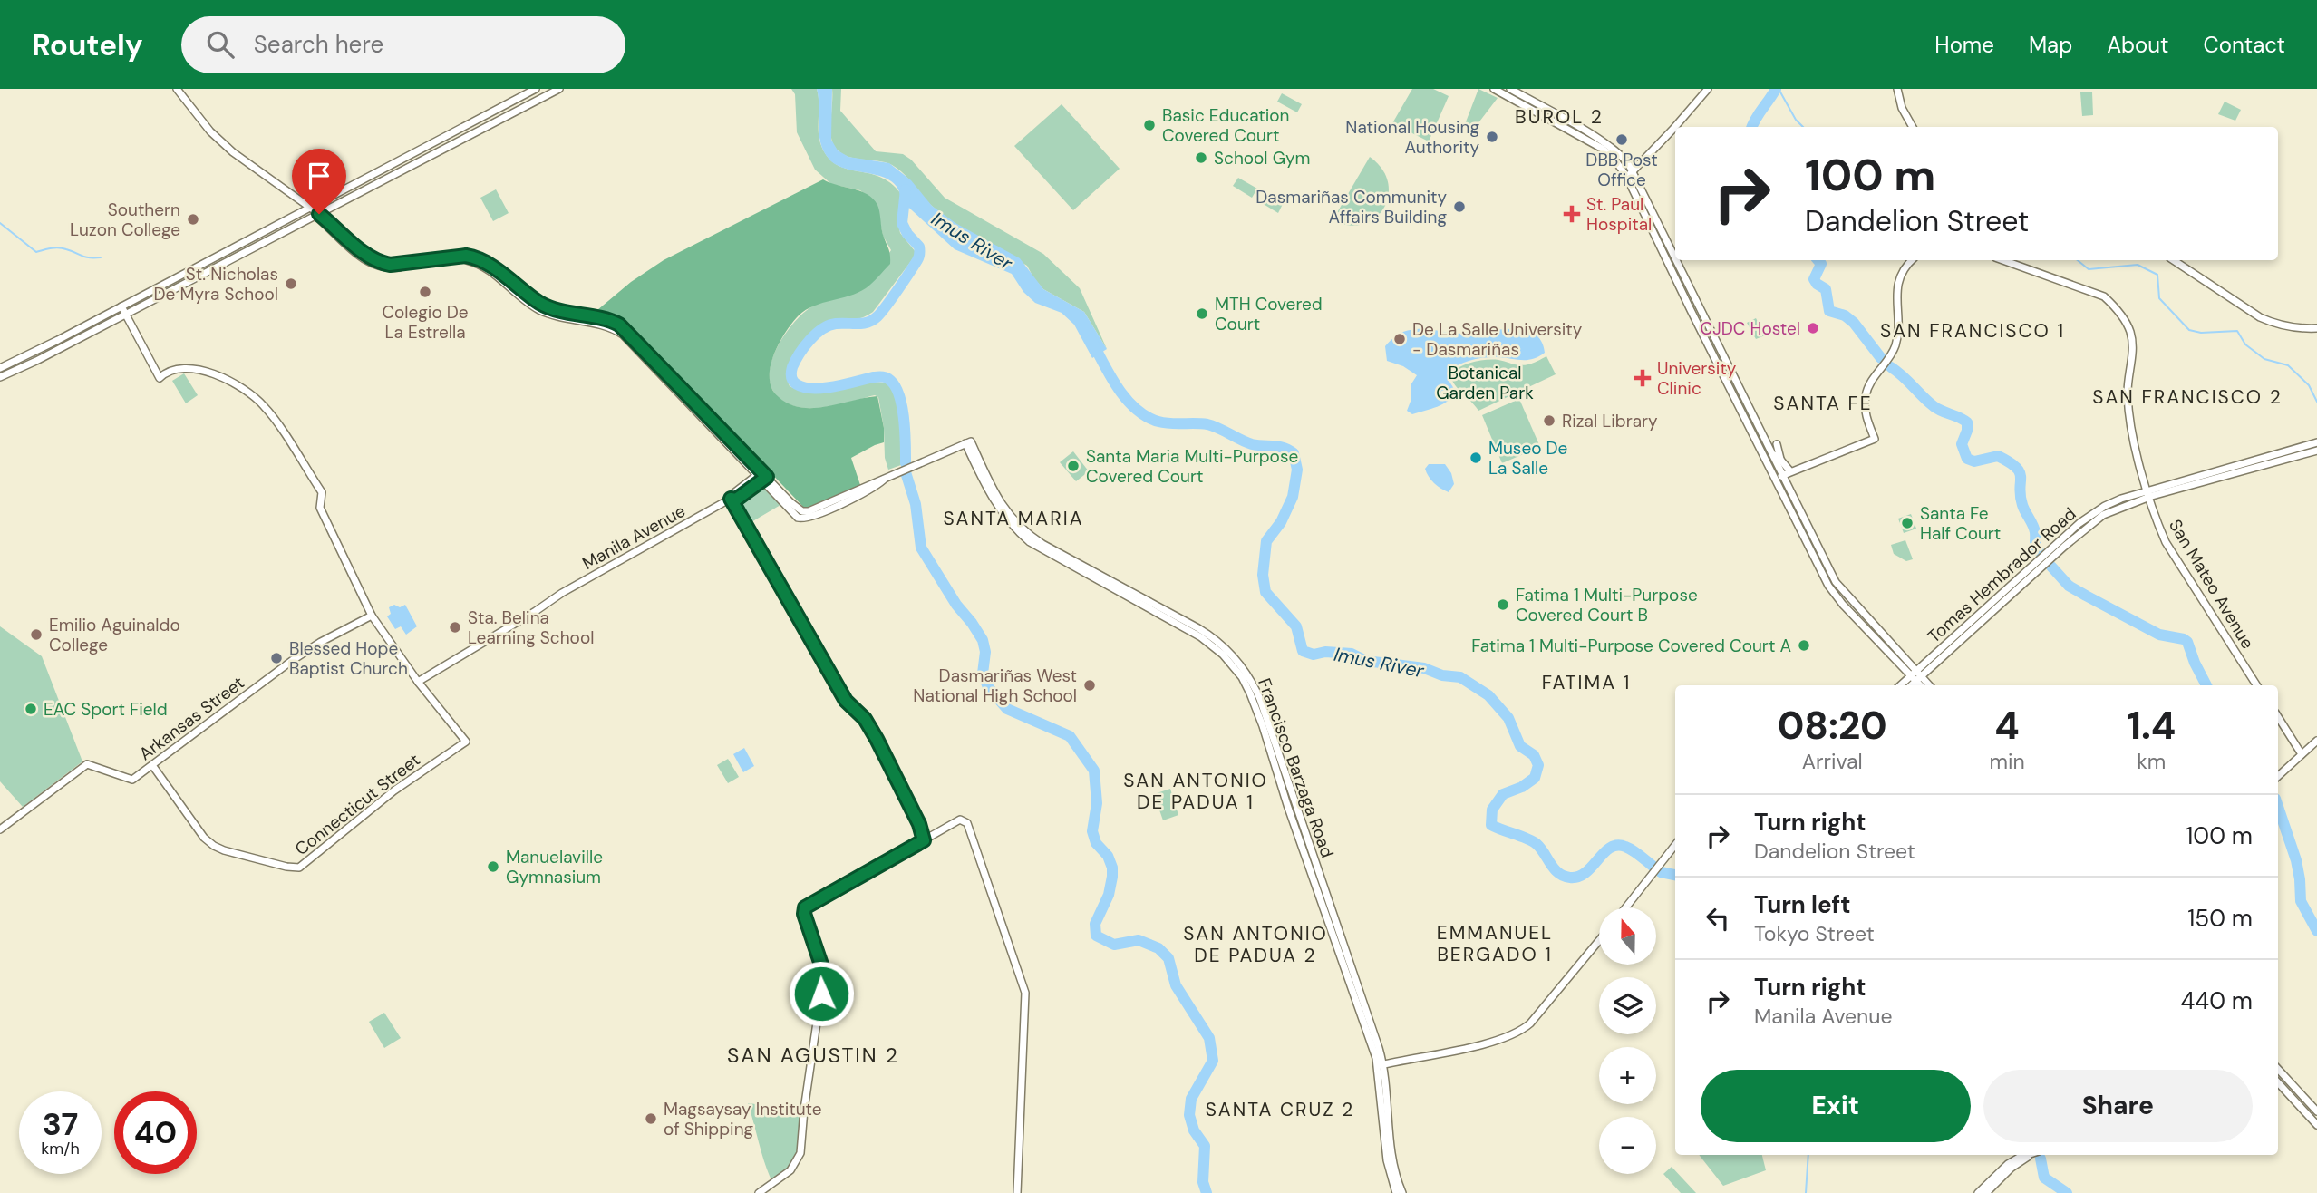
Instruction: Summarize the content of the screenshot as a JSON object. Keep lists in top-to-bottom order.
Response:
{
  "streets": {
    "street": [
      "Manila Avenue",
      "Tomas Hembrador Road",
      "San Mateo Avenue",
      "Arkansas Street",
      "Francisco Barzaga Road",
      "Connecticut Street"
    ]
  },
  "crossings": [
    ["Manila Avenue", "Francisco Barzaga Road"],
    ["Manila Avenue", "Connecticut Street"],
    ["Tomas Hembrador Road", "San Mateo Avenue"],
    ["Arkansas Street", "Connecticut Street"]
  ],
  "districts": [
    "BUROL 2",
    "SAN FRANCISCO 1",
    "SAN FRANCISCO 2",
    "SANTA FE",
    "SANTA MARIA",
    "FATIMA 1",
    "SAN ANTONIO DE PADUA 1",
    "EMMANUEL BERGADO 1",
    "SAN ANTONIO DE PADUA 2",
    "SAN AGUSTIN 2",
    "SANTA CRUZ 2"
  ],
  "water": ["Imus River"],
  "parks": ["Botanical Garden Park"],
  "places": {
    "other": [
      "Basic Education Covered Court",
      "National Housing Authority",
      "DBB Post Office",
      "School Gym",
      "Dasmariñas Community Affairs Building",
      "Southern Luzon College",
      "St. Nicholas De Myra School",
      "Colegio De La Estrella",
      "MTH Covered Court",
      "CJDC Hostel",
      "De La Salle University - Dasmariñas",
      "Rizal Library",
      "Museo De La Salle",
      "Santa Maria Multi-Purpose Covered Court",
      "Santa Fe Half Court",
      "Fatima 1 Multi-Purpose Covered Court B",
      "Sta. Belina Learning School",
      "Emilio Aguinaldo College",
      "Fatima 1 Multi-Purpose Covered Court A",
      "Blessed Hope Baptist Church",
      "Dasmariñas West National High School",
      "EAC Sport Field",
      "Manuelaville Gymnasium",
      "Magsaysay Institute of Shipping"
    ],
    "health": ["St. Paul Hospital", "University Clinic"]
  },
  "north": "top",
  "page": {
    "header": "Routely",
    "search": "Search here",
    "nav": [
      "Home",
      "Map",
      "About",
      "Contact"
    ],
    "turn": ["100 m", "Dandelion Street"],
    "eta": [
      "08:20",
      "Arrival",
      "4",
      "min",
      "1.4",
      "km"
    ],
    "list": [
      {
        "name": "Turn right",
        "note": "Dandelion Street",
        "value": "100 m"
      },
      {
        "name": "Turn left",
        "note": "Tokyo Street",
        "value": "150 m"
      },
      {
        "name": "Turn right",
        "note": "Manila Avenue",
        "value": "440 m"
      }
    ],
    "map_buttons": ["+", "−"],
    "buttons": ["Exit", "Share"],
    "speed": "37 km/h",
    "limit": "40"
  }
}
